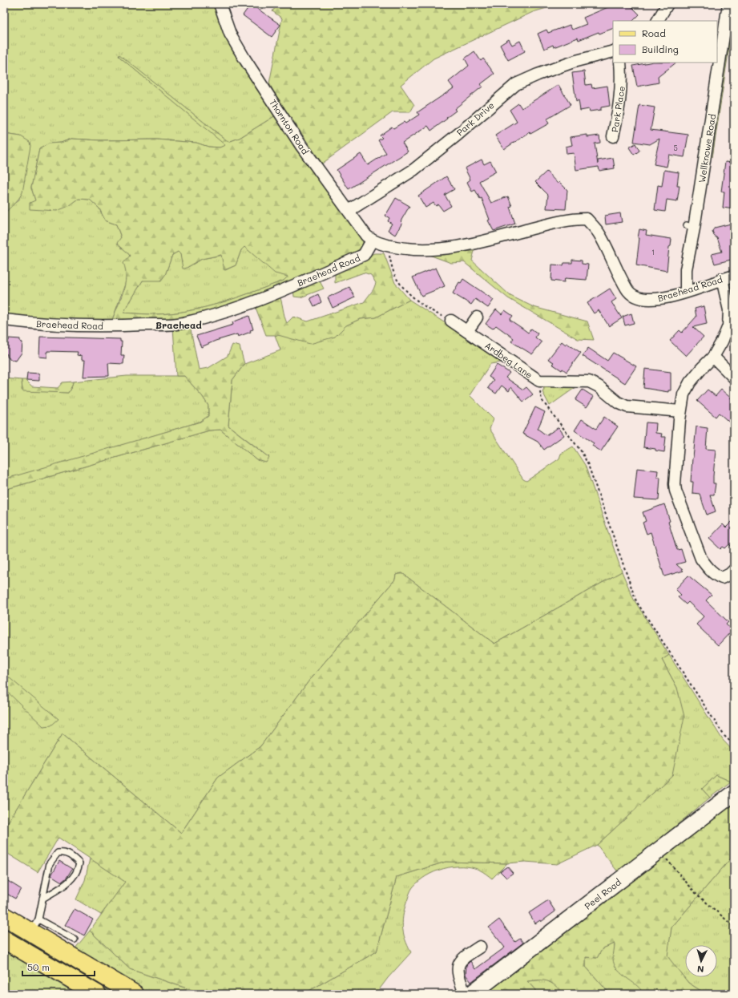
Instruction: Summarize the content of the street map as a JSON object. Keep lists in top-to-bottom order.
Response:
{
  "streets": {
    "street": [
      "Park Place",
      "Park Drive",
      "Thornton Road",
      "Wellknowe Road",
      "Braehead Road",
      "Ardbeg Lane",
      "Peel Road"
    ]
  },
  "crossings": [
    ["Park Drive", "Thornton Road"],
    ["Thornton Road", "Braehead Road"],
    ["Wellknowe Road", "Braehead Road"]
  ],
  "districts": ["Braehead"],
  "house_numbers": ["5", "1"],
  "legend": ["Road", "Building"],
  "scale_bar": "50 m",
  "north": "bottom"
}
